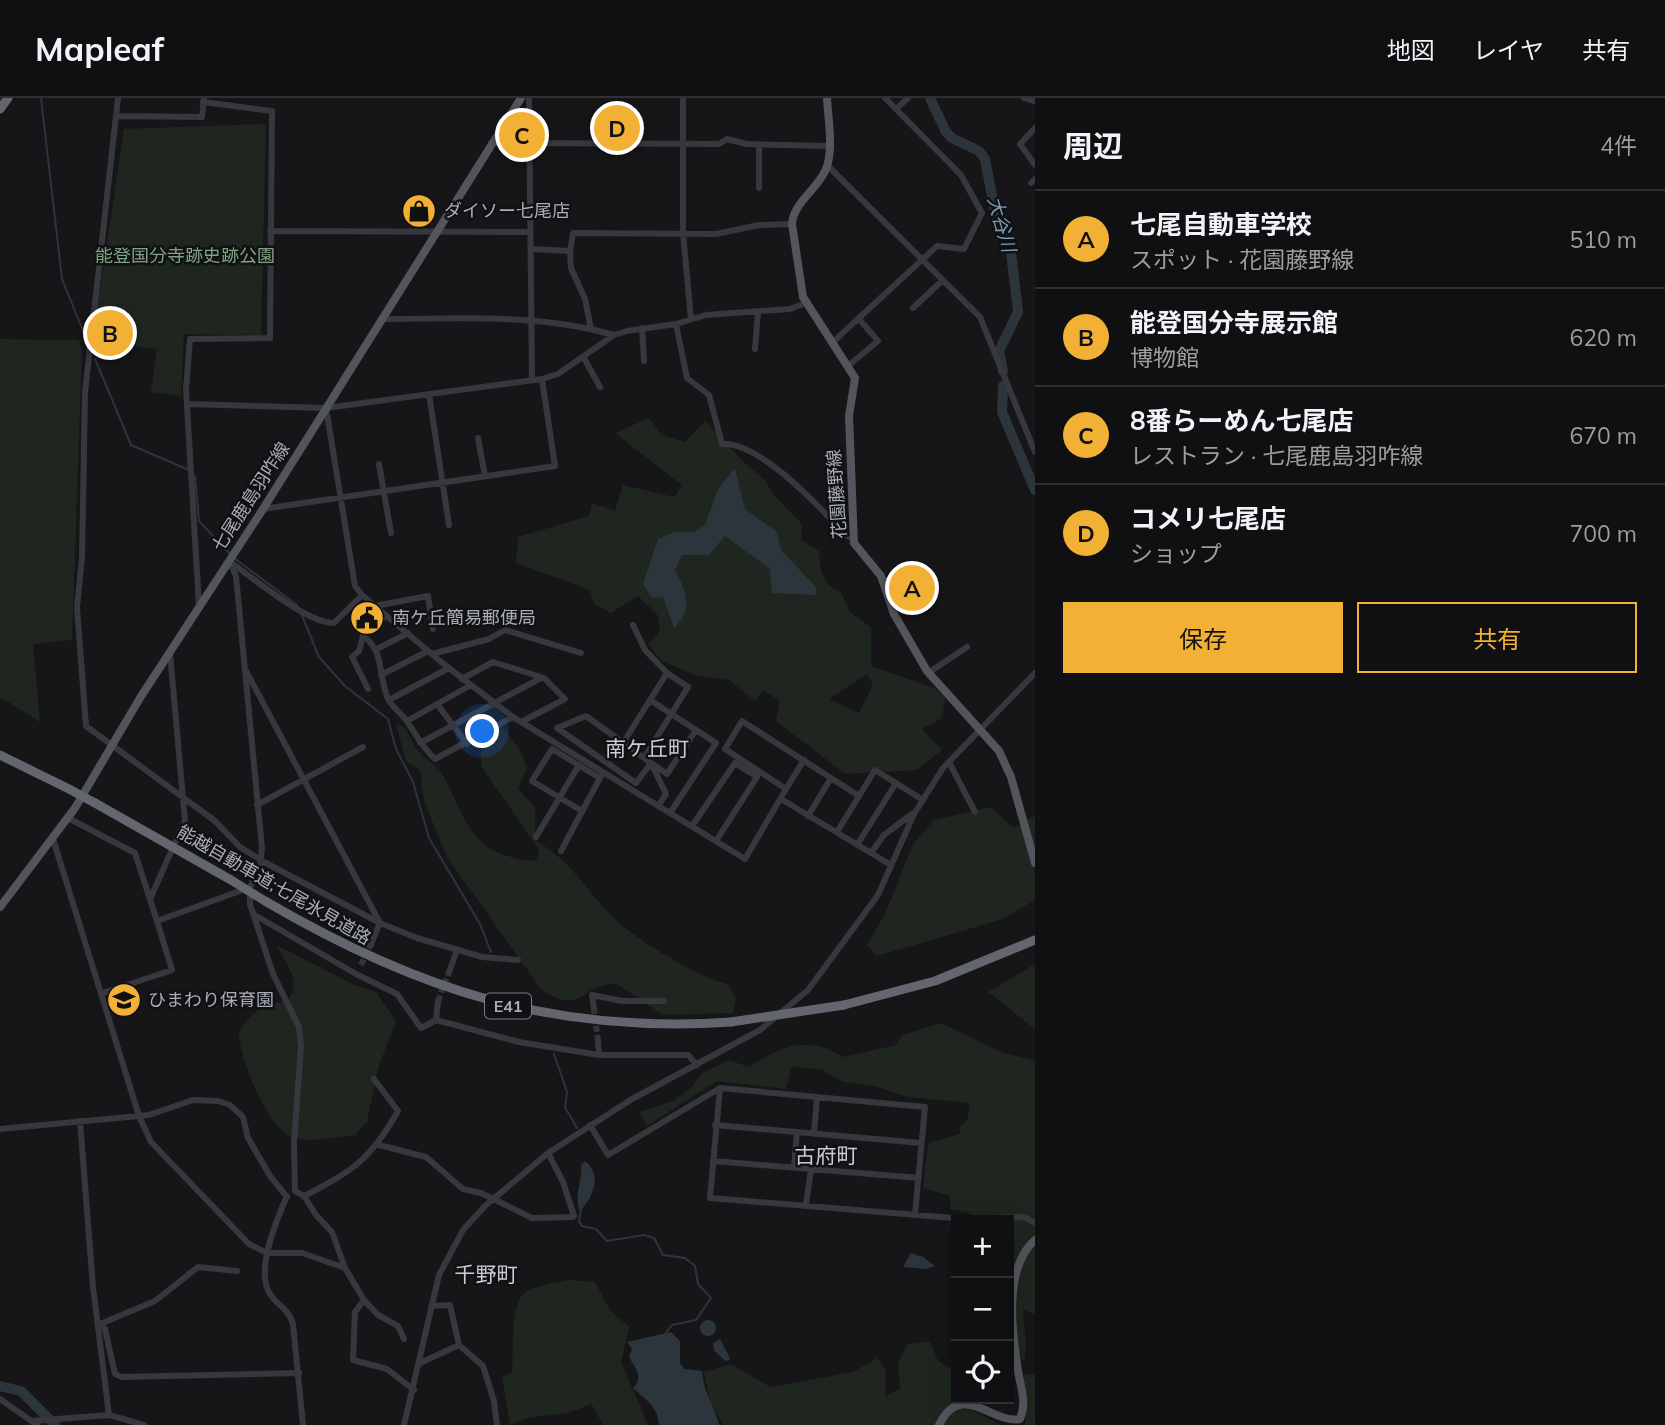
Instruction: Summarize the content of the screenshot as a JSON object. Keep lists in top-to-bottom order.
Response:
{
  "streets": {
    "highway": ["能越自動車道;七尾氷見道路", "E41"],
    "main road": ["花園藤野線", "七尾鹿島羽咋線"]
  },
  "districts": ["南ケ丘町", "古府町", "千野町"],
  "water": ["大谷川"],
  "parks": ["能登国分寺跡史跡公園"],
  "places": {
    "shop": ["ダイソー七尾店"],
    "public building": ["南ケ丘簡易郵便局"],
    "school or university": ["ひまわり保育園"]
  },
  "page": {
    "header": "Mapleaf",
    "nav": ["地図", "レイヤ", "共有"],
    "heading": ["周辺", "4件"],
    "pins": [
      "D",
      "C",
      "B",
      "A"
    ],
    "list": [
      {
        "mark": "A",
        "name": "七尾自動車学校",
        "note": "スポット · 花園藤野線",
        "value": "510 m"
      },
      {
        "mark": "B",
        "name": "能登国分寺展示館",
        "note": "博物館",
        "value": "620 m"
      },
      {
        "mark": "C",
        "name": "8番らーめん七尾店",
        "note": "レストラン · 七尾鹿島羽咋線",
        "value": "670 m"
      },
      {
        "mark": "D",
        "name": "コメリ七尾店",
        "note": "ショップ",
        "value": "700 m"
      }
    ],
    "buttons": ["保存", "共有"],
    "map_buttons": ["+", "−"]
  }
}
